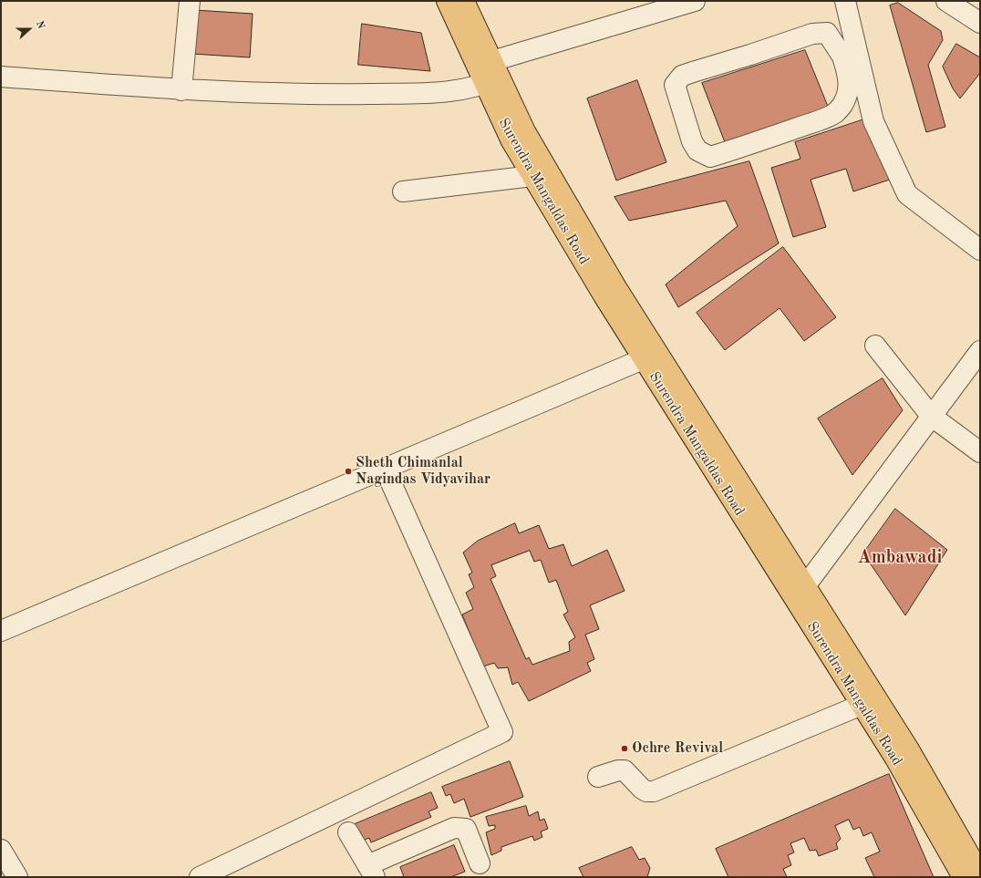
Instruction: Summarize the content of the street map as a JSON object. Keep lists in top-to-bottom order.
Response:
{
  "streets": {
    "main road": ["Surendra Mangaldas Road"]
  },
  "districts": ["Ambawadi"],
  "places": ["Sheth Chimanlal Nagindas Vidyavihar", "Ochre Revival"],
  "north": "right"
}
